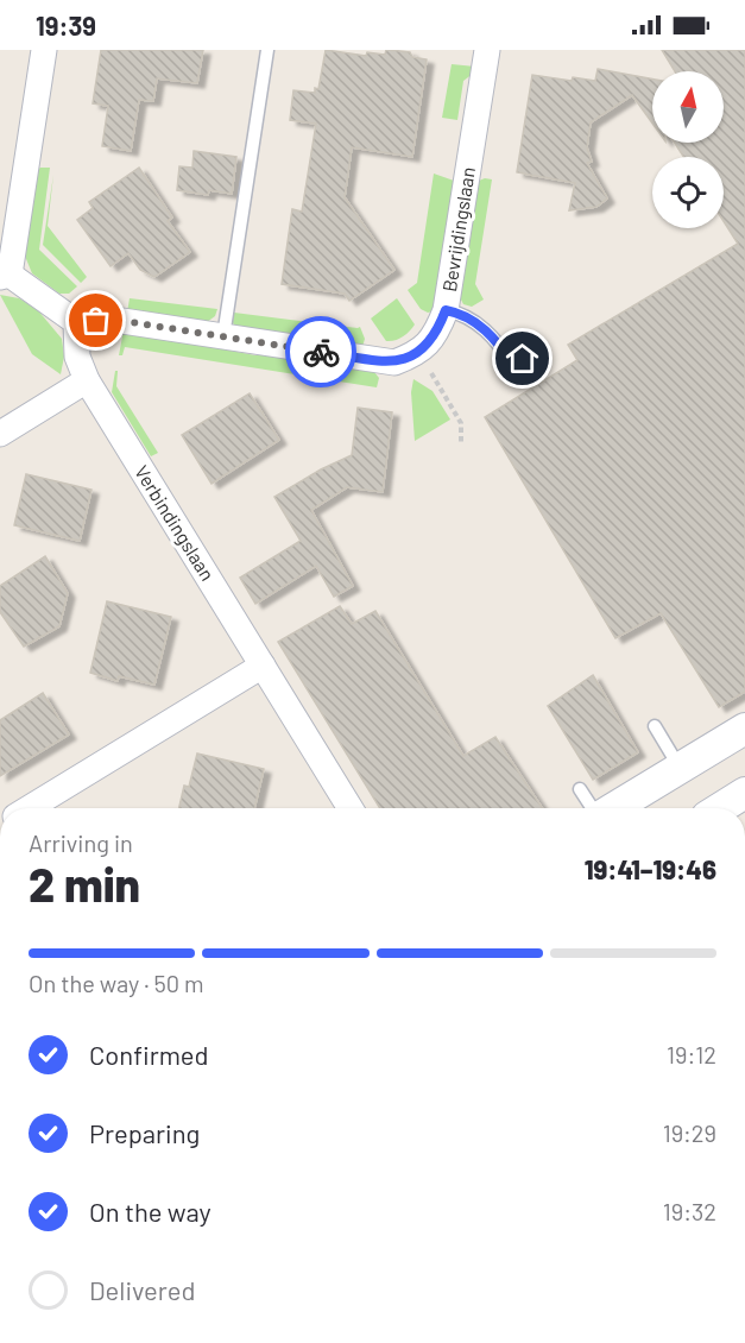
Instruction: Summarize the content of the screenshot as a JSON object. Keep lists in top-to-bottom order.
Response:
{
  "streets": {
    "street": ["Bevrijdingslaan", "Verbindingslaan"]
  },
  "crossings": [
    ["Bevrijdingslaan", "Verbindingslaan"]
  ],
  "north": "top",
  "page": {
    "status": "19:39",
    "heading": ["2 min", "Arriving in", "19:41–19:46"],
    "bar": "On the way · 50 m",
    "list": [
      ["Confirmed", "19:12"],
      ["Preparing", "19:29"],
      ["On the way", "19:32"],
      "Delivered"
    ]
  }
}
